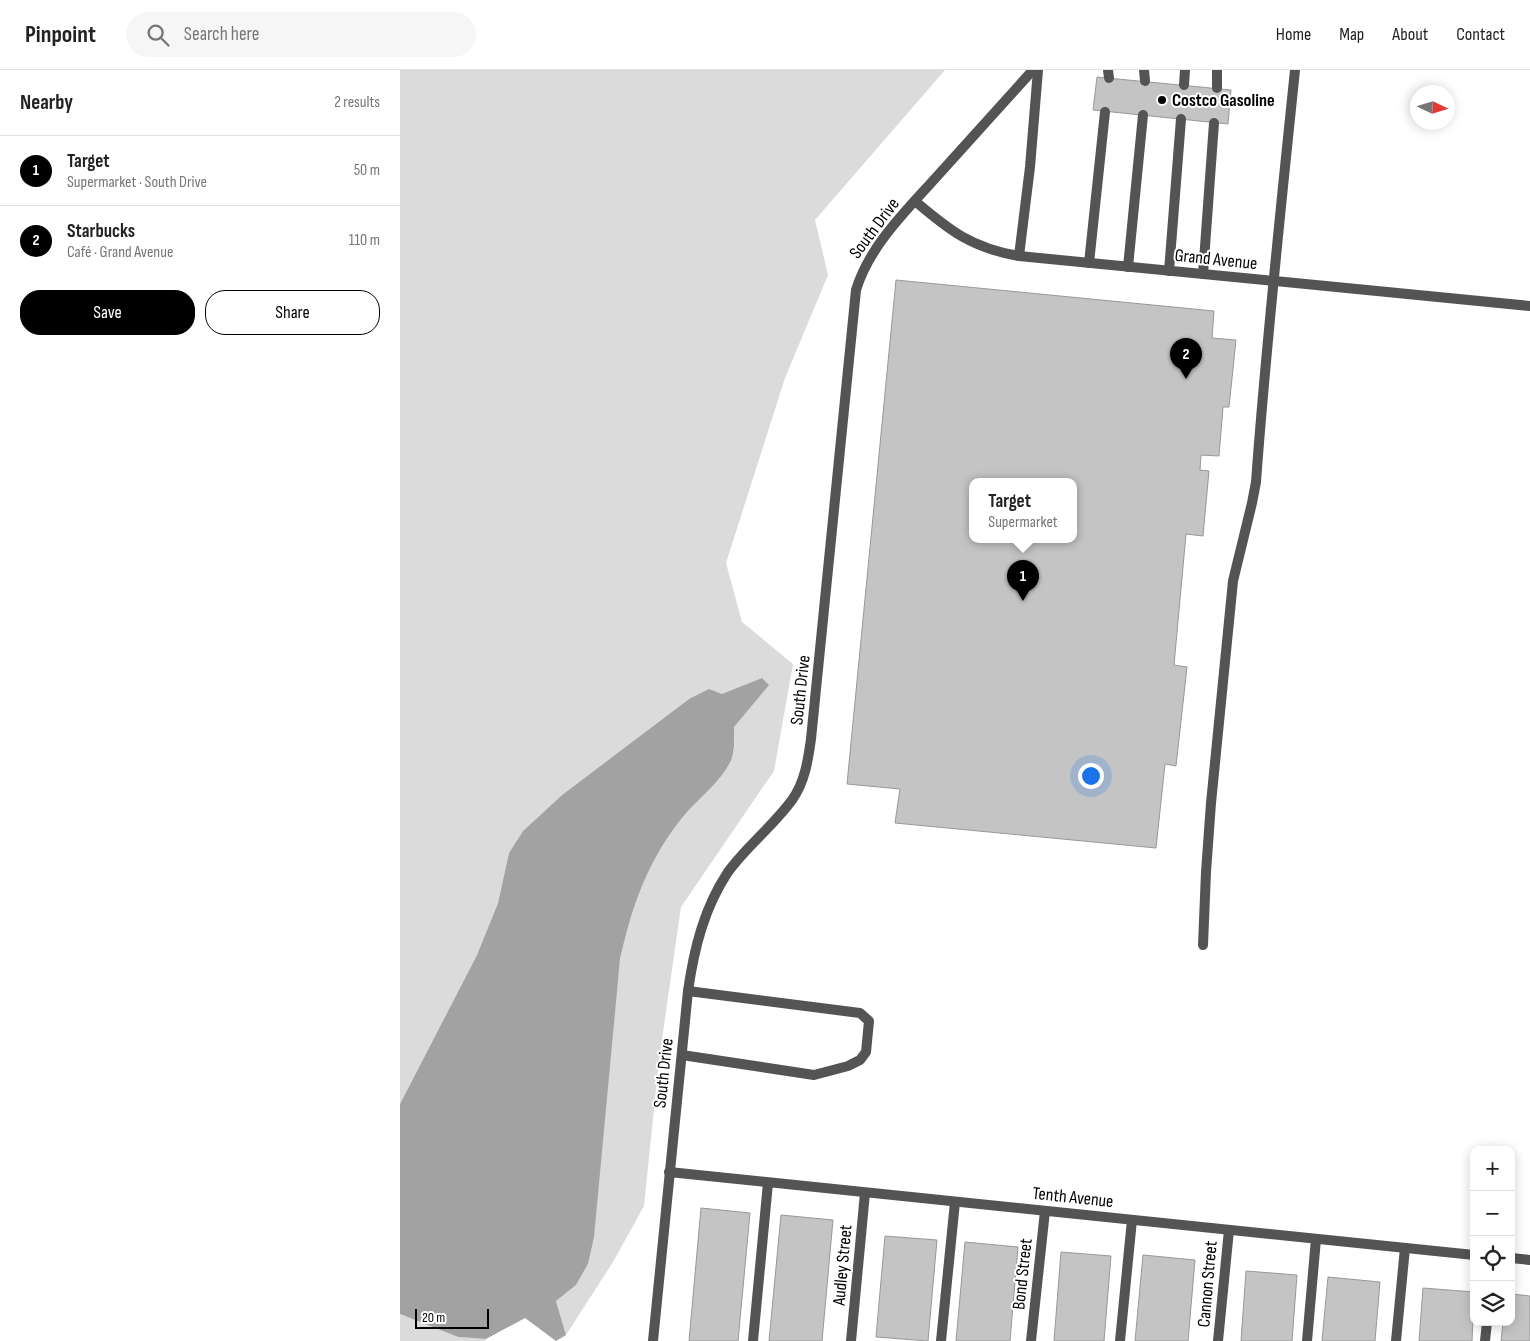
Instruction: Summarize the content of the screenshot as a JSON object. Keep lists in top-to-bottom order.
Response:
{
  "streets": {
    "street": [
      "South Drive",
      "Grand Avenue",
      "Tenth Avenue",
      "Audley Street",
      "Bond Street",
      "Cannon Street"
    ]
  },
  "crossings": [
    ["South Drive", "Grand Avenue"],
    ["South Drive", "Tenth Avenue"],
    ["Tenth Avenue", "Audley Street"],
    ["Tenth Avenue", "Bond Street"],
    ["Tenth Avenue", "Cannon Street"]
  ],
  "places": ["Costco Gasoline"],
  "scale_bar": "20 m",
  "north": "right",
  "page": {
    "header": "Pinpoint",
    "search": "Search here",
    "nav": [
      "Home",
      "Map",
      "About",
      "Contact"
    ],
    "heading": ["Nearby", "2 results"],
    "list": [
      {
        "mark": "1",
        "name": "Target",
        "note": "Supermarket · South Drive",
        "value": "50 m"
      },
      {
        "mark": "2",
        "name": "Starbucks",
        "note": "Café · Grand Avenue",
        "value": "110 m"
      }
    ],
    "buttons": ["Save", "Share"],
    "pins": ["2", "1"],
    "popup": ["Target", "Supermarket"],
    "map_buttons": ["+", "−"],
    "scale": "20 m"
  }
}
